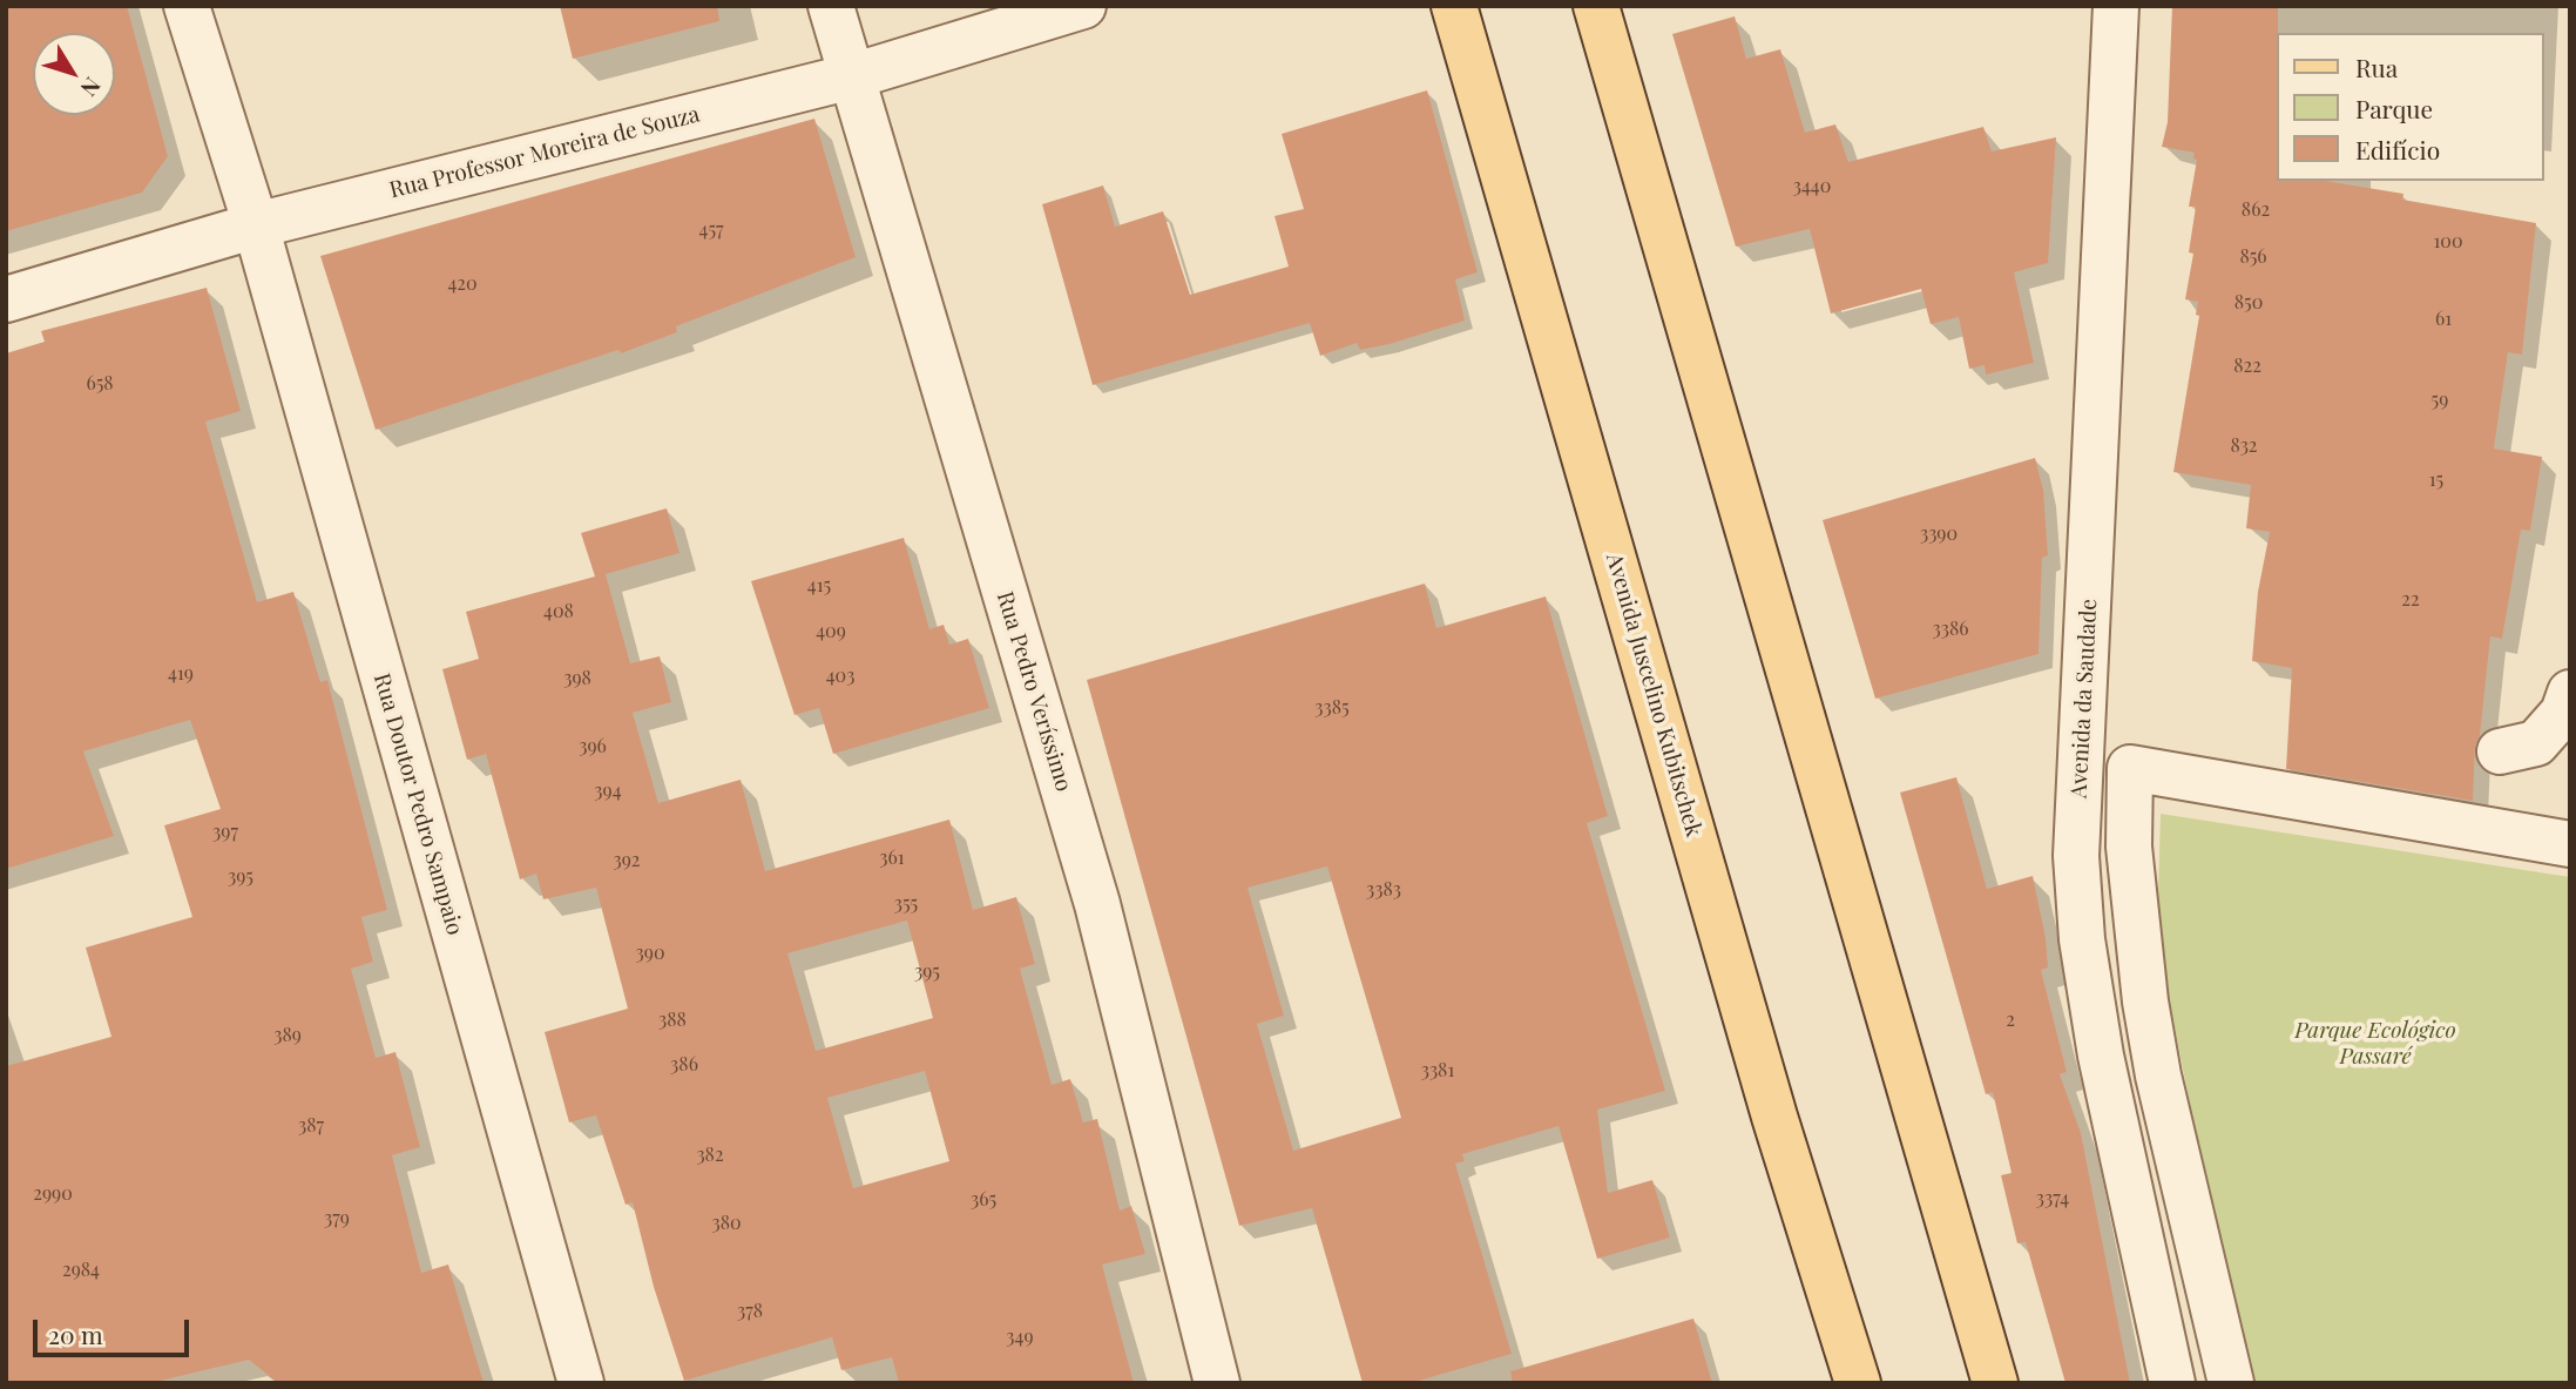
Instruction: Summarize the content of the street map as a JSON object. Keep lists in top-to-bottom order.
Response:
{
  "streets": {
    "main road": ["Avenida Juscelino Kubitschek"],
    "street": [
      "Rua Professor Moreira de Souza",
      "Rua Pedro Veríssimo",
      "Avenida da Saudade",
      "Rua Doutor Pedro Sampaio"
    ]
  },
  "crossings": [
    ["Rua Professor Moreira de Souza", "Rua Pedro Veríssimo"],
    ["Rua Professor Moreira de Souza", "Rua Doutor Pedro Sampaio"]
  ],
  "parks": ["Parque Ecológico Passaré"],
  "house_numbers": [
    "3440",
    "862",
    "457",
    "100",
    "856",
    "420",
    "850",
    "61",
    "822",
    "658",
    "59",
    "832",
    "15",
    "3390",
    "415",
    "22",
    "408",
    "3386",
    "409",
    "419",
    "403",
    "398",
    "3385",
    "396",
    "394",
    "397",
    "361",
    "392",
    "395",
    "3383",
    "355",
    "390",
    "395",
    "388",
    "2",
    "389",
    "386",
    "3381",
    "387",
    "382",
    "2990",
    "3374",
    "365",
    "379",
    "380",
    "2984",
    "378",
    "349"
  ],
  "legend": ["Rua", "Parque", "Edifício"],
  "scale_bar": "20 m",
  "north": "bottom right"
}
